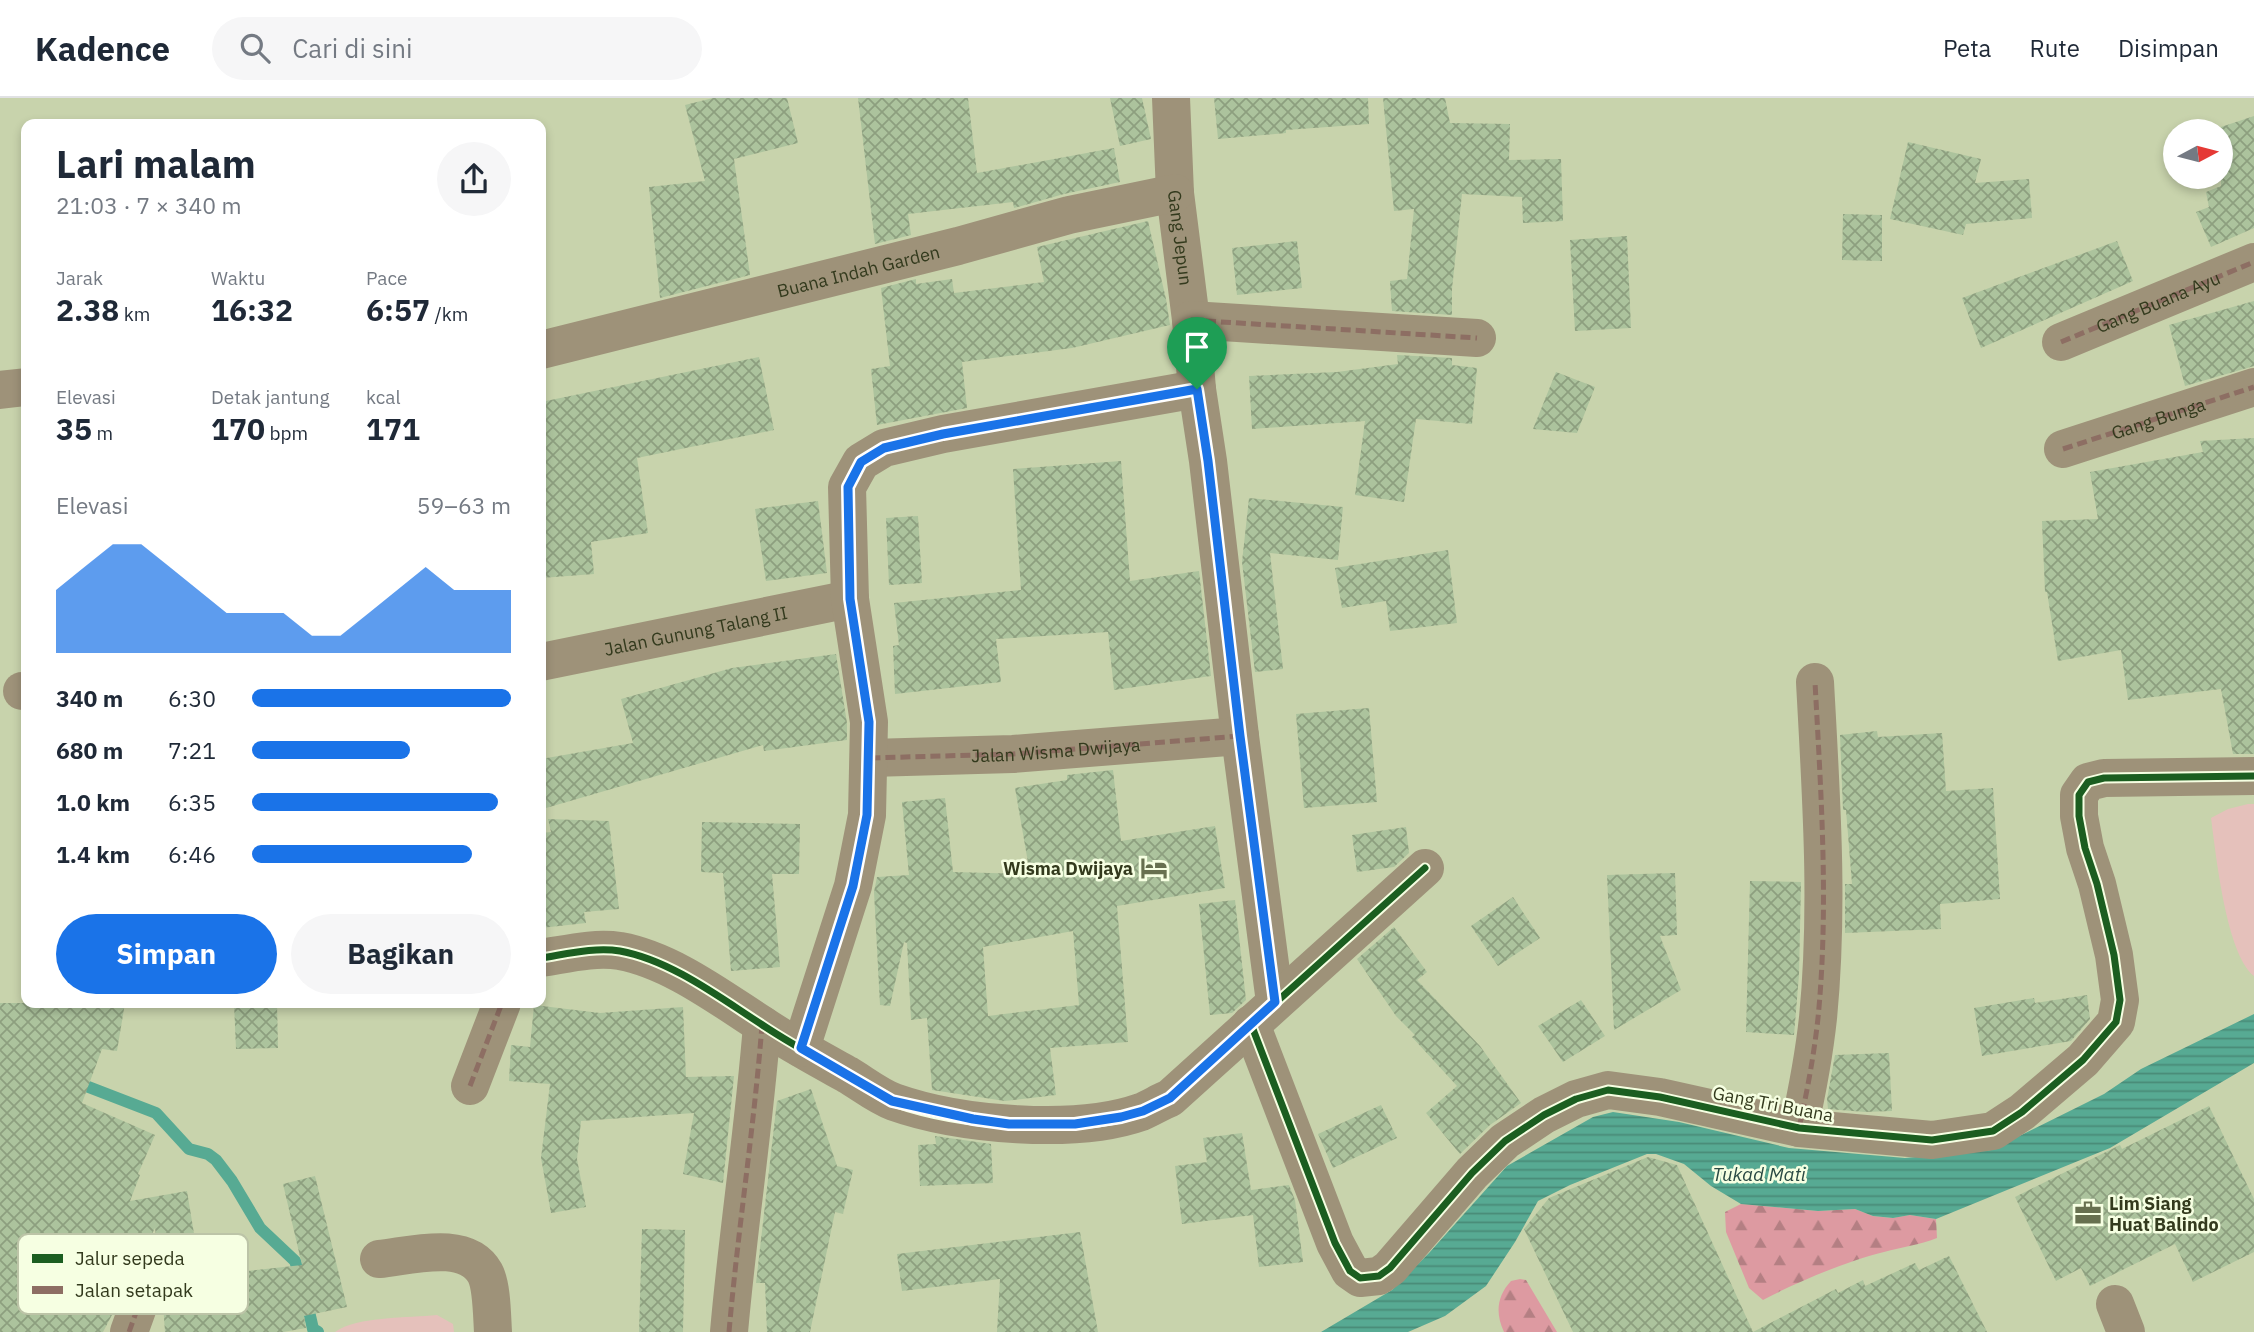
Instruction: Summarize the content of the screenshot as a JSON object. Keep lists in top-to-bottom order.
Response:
{
  "streets": {
    "street": [
      "Gang Jepun",
      "Buana Indah Garden",
      "Gang Buana Ayu",
      "Gang Bunga",
      "Jalan Gunung Talang II",
      "Jalan Wisma Dwijaya",
      "Gang Tri Buana"
    ]
  },
  "crossings": [
    ["Gang Jepun", "Buana Indah Garden"],
    ["Gang Jepun", "Jalan Wisma Dwijaya"],
    ["Gang Jepun", "Gang Tri Buana"]
  ],
  "water": ["Tukad Mati"],
  "places": {
    "hotel": ["Wisma Dwijaya"],
    "office": ["Lim Siang Huat Balindo"]
  },
  "legend": ["Jalur sepeda", "Jalan setapak"],
  "north": "right",
  "page": {
    "header": "Kadence",
    "search": "Cari di sini",
    "nav": ["Peta", "Rute", "Disimpan"],
    "heading": ["Lari malam", "21:03 · 7 × 340 m"],
    "stats": [
      ["Jarak", "2.38 km"],
      ["Waktu", "16:32"],
      ["Pace", "6:57 /km"],
      ["Elevasi", "35 m"],
      ["Detak jantung", "170 bpm"],
      ["kcal", "171"]
    ],
    "chart": ["Elevasi", "59–63 m"],
    "list": [
      {
        "name": "340 m",
        "note": "6:30"
      },
      {
        "name": "680 m",
        "note": "7:21"
      },
      {
        "name": "1.0 km",
        "note": "6:35"
      },
      {
        "name": "1.4 km",
        "note": "6:46"
      }
    ],
    "buttons": ["Simpan", "Bagikan"]
  }
}
